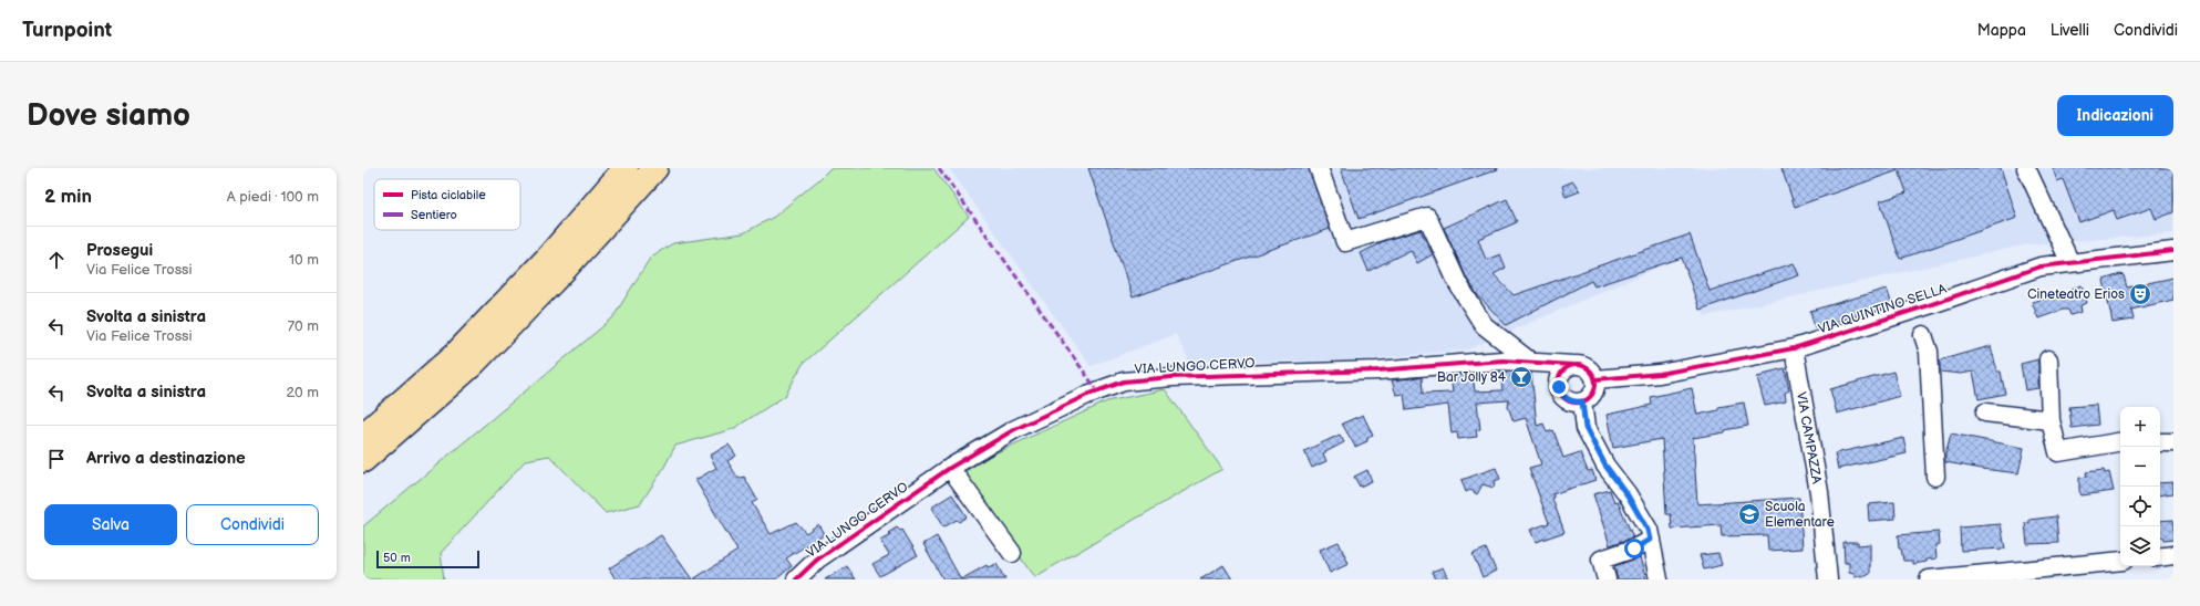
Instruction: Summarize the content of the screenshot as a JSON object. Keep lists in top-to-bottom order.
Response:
{
  "streets": {
    "street": ["VIA QUINTINO SELLA", "VIA LUNGO CERVO", "VIA CAMPAZZA"]
  },
  "crossings": [
    ["VIA QUINTINO SELLA", "VIA LUNGO CERVO"],
    ["VIA QUINTINO SELLA", "VIA CAMPAZZA"]
  ],
  "places": {
    "theatre": ["Cineteatro Erios"],
    "bar": ["Bar Jolly 84"],
    "school or university": ["Scuola Elementare"]
  },
  "legend": ["Pista ciclabile", "Sentiero"],
  "scale_bar": "50 m",
  "page": {
    "header": "Turnpoint",
    "nav": ["Mappa", "Livelli", "Condividi"],
    "buttons": [
      "Indicazioni",
      ["Salva", "Condividi"]
    ],
    "title": "Dove siamo",
    "heading": ["2 min", "A piedi · 100 m"],
    "list": [
      ["Prosegui", "Via Felice Trossi", "10 m"],
      ["Svolta a sinistra", "Via Felice Trossi", "70 m"],
      ["Svolta a sinistra", "20 m"],
      "Arrivo a destinazione"
    ],
    "map_buttons": ["+", "−"],
    "scale": "50 m"
  }
}
